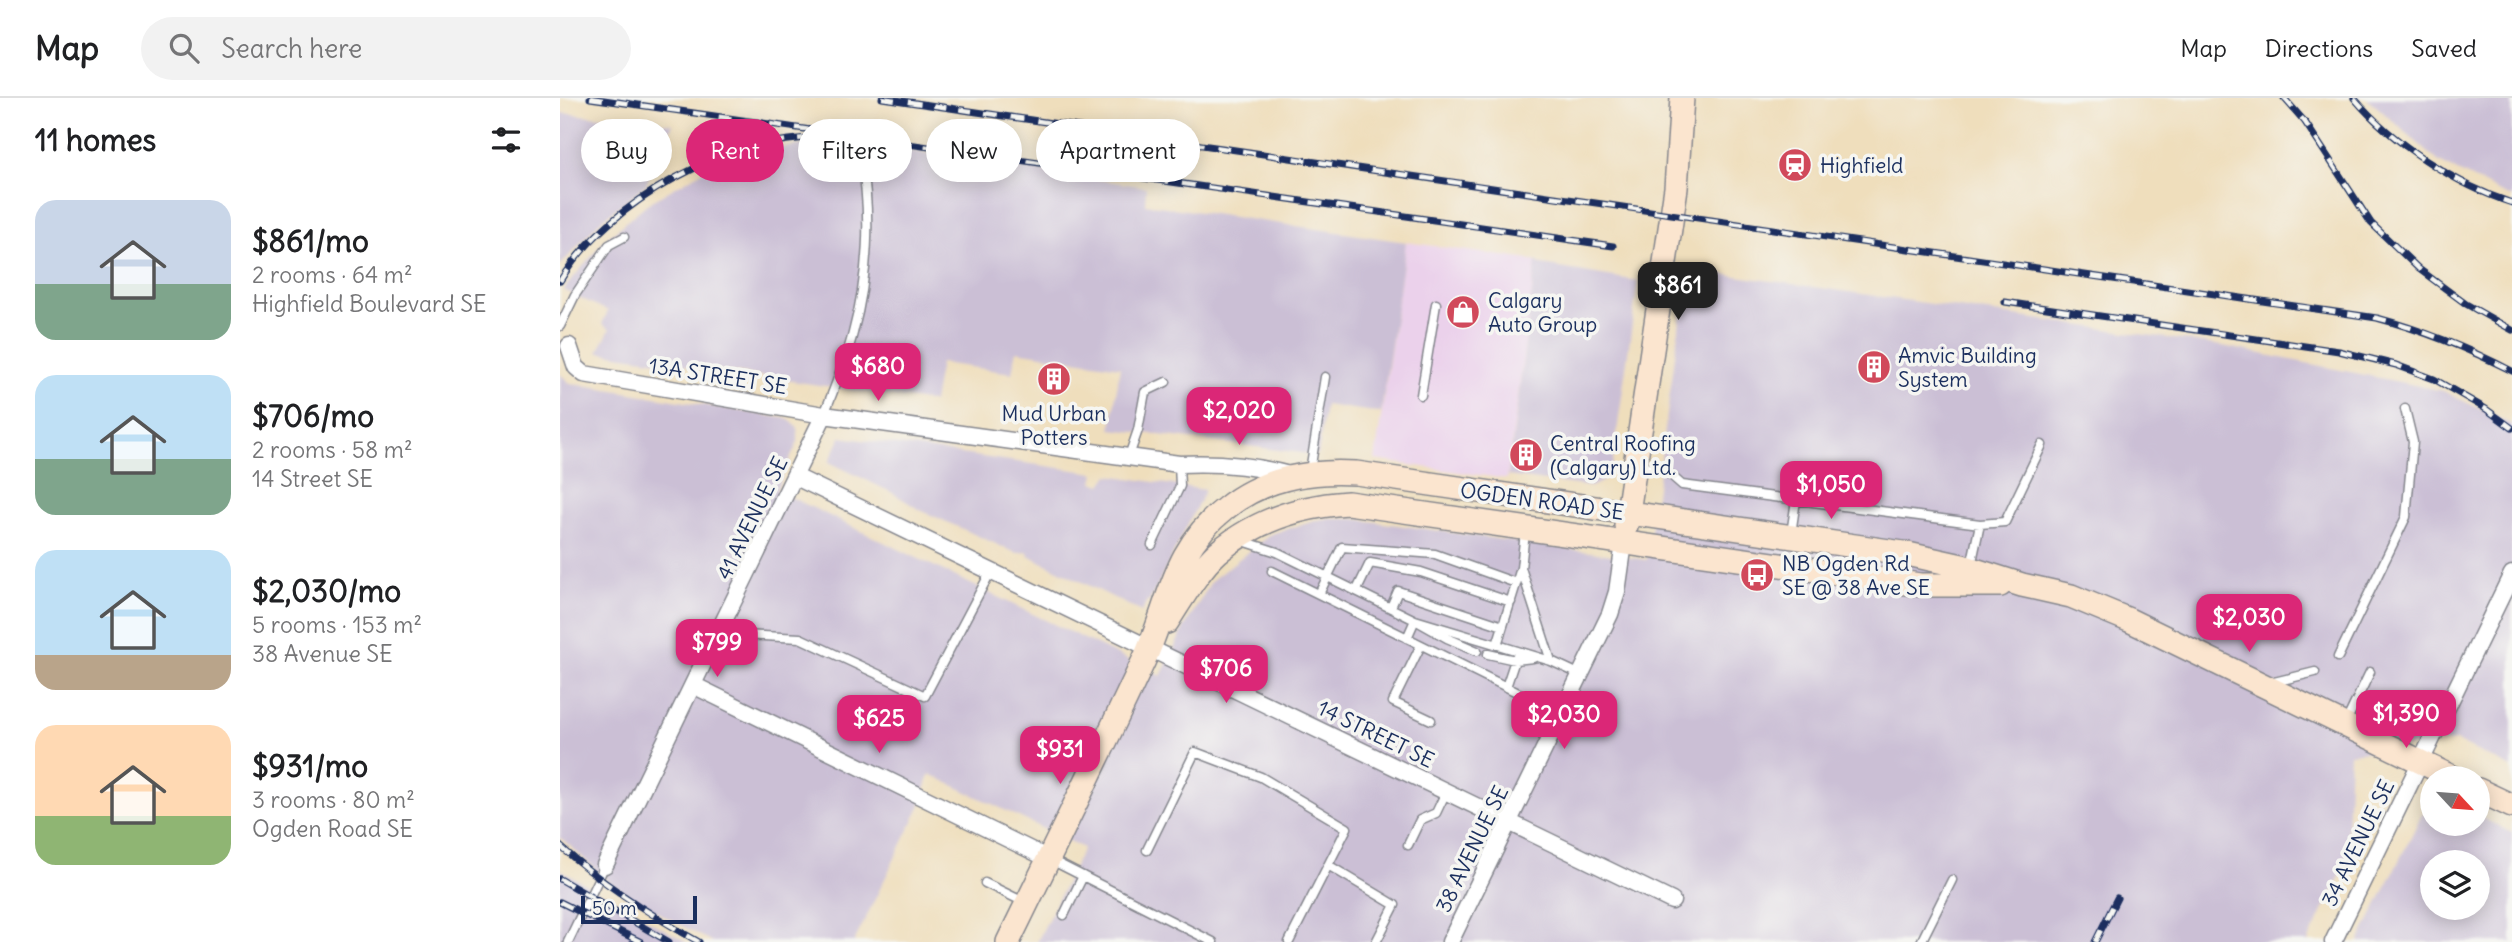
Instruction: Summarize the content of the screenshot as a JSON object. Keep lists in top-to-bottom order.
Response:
{
  "streets": {
    "street": [
      "13A STREET SE",
      "OGDEN ROAD SE",
      "41 AVENUE SE",
      "14 STREET SE",
      "34 AVENUE SE",
      "38 AVENUE SE"
    ]
  },
  "crossings": [
    ["13A STREET SE", "OGDEN ROAD SE"],
    ["13A STREET SE", "41 AVENUE SE"],
    ["OGDEN ROAD SE", "14 STREET SE"],
    ["OGDEN ROAD SE", "34 AVENUE SE"],
    ["OGDEN ROAD SE", "38 AVENUE SE"],
    ["41 AVENUE SE", "14 STREET SE"],
    ["14 STREET SE", "38 AVENUE SE"]
  ],
  "places": {
    "station": ["Highfield"],
    "shop": ["Calgary Auto Group"],
    "building": ["Amvic Building System", "Mud Urban Potters", "Central Roofing (Calgary) Ltd."],
    "bus stop": ["NB Ogden Rd SE @ 38 Ave SE"]
  },
  "scale_bar": "50 m",
  "north": "bottom right",
  "page": {
    "header": "Map",
    "search": "Search here",
    "nav": ["Map", "Directions", "Saved"],
    "heading": "11 homes",
    "chip": [
      "Buy",
      "Rent",
      "Filters",
      "New",
      "Apartment"
    ],
    "list": [
      {
        "name": "$861/mo",
        "note": "2 rooms · 64 m² · Highfield Boulevard SE"
      },
      {
        "name": "$706/mo",
        "note": "2 rooms · 58 m² · 14 Street SE"
      },
      {
        "name": "$2,030/mo",
        "note": "5 rooms · 153 m² · 38 Avenue SE"
      },
      {
        "name": "$931/mo",
        "note": "3 rooms · 80 m² · Ogden Road SE"
      }
    ],
    "price": [
      "$861",
      "$680",
      "$2,020",
      "$1,050",
      "$2,030",
      "$799",
      "$706",
      "$1,390",
      "$2,030",
      "$625",
      "$931"
    ],
    "scale": "50 m"
  }
}
